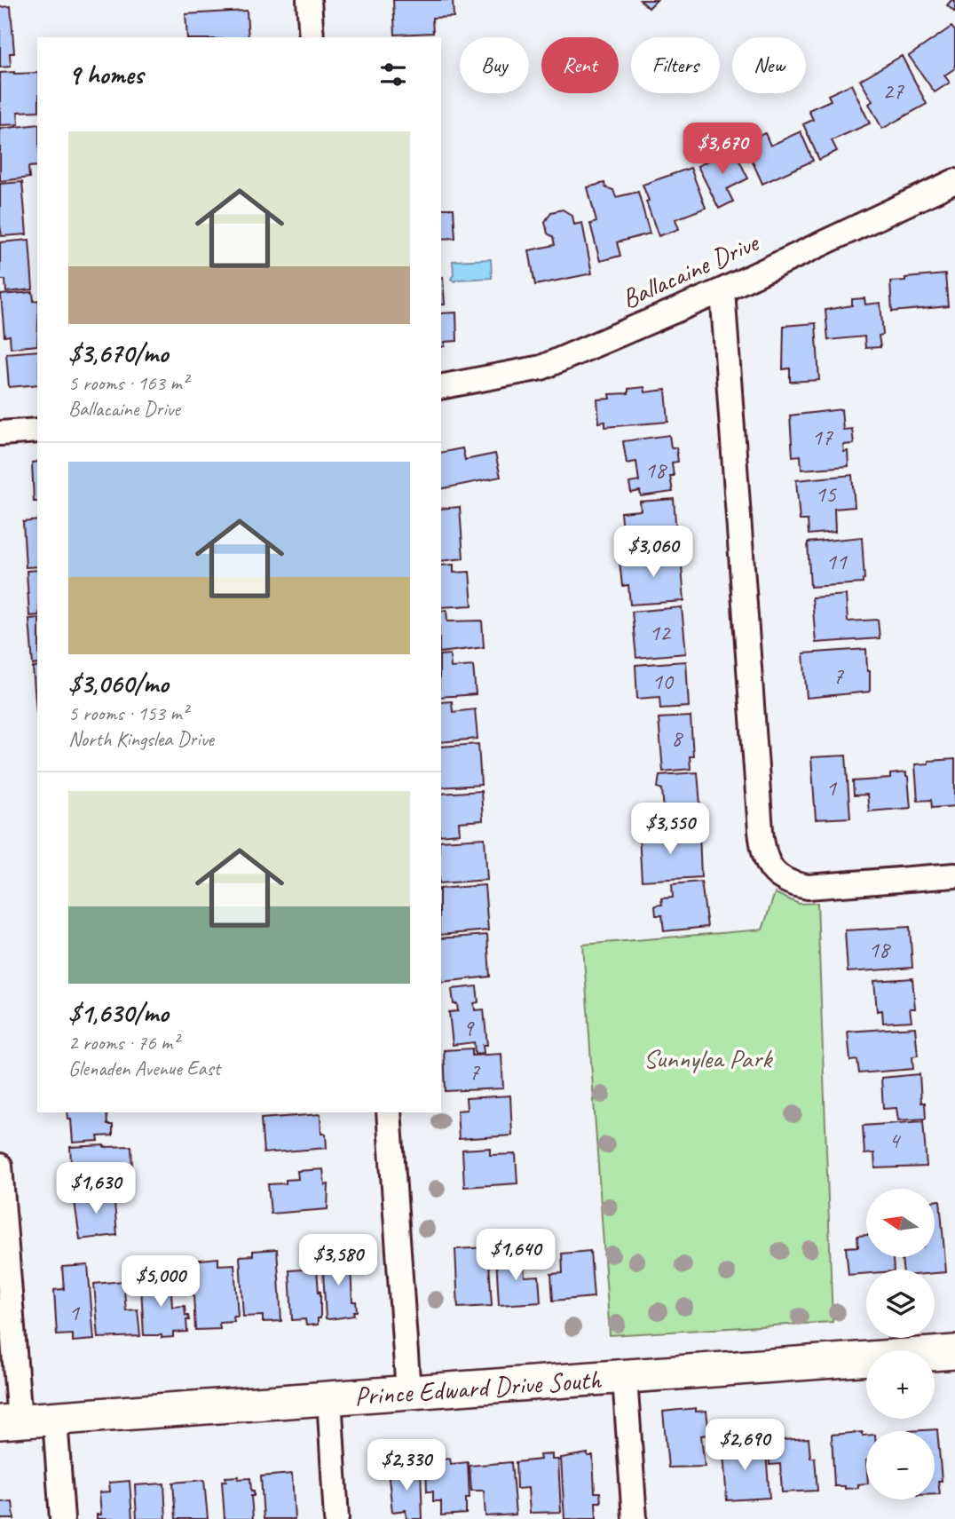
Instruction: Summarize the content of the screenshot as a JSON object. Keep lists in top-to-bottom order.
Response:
{
  "streets": {
    "street": ["Ballacaine Drive", "Prince Edward Drive South"]
  },
  "parks": ["Sunnylea Park"],
  "house_numbers": [
    "27",
    "17",
    "18",
    "15",
    "11",
    "12",
    "7",
    "10",
    "8",
    "1",
    "18",
    "9",
    "7",
    "4",
    "1"
  ],
  "north": "left",
  "page": {
    "chip": [
      "Buy",
      "Rent",
      "Filters",
      "New"
    ],
    "heading": "9 homes",
    "list": [
      {
        "name": "$3,670/mo",
        "note": "5 rooms · 163 m² · Ballacaine Drive"
      },
      {
        "name": "$3,060/mo",
        "note": "5 rooms · 153 m² · North Kingslea Drive"
      },
      {
        "name": "$1,630/mo",
        "note": "2 rooms · 76 m² · Glenaden Avenue East"
      }
    ],
    "price": [
      "$3,670",
      "$3,060",
      "$3,550",
      "$1,630",
      "$1,640",
      "$3,580",
      "$5,000",
      "$2,690",
      "$2,330"
    ],
    "map_buttons": ["+", "−"]
  }
}
